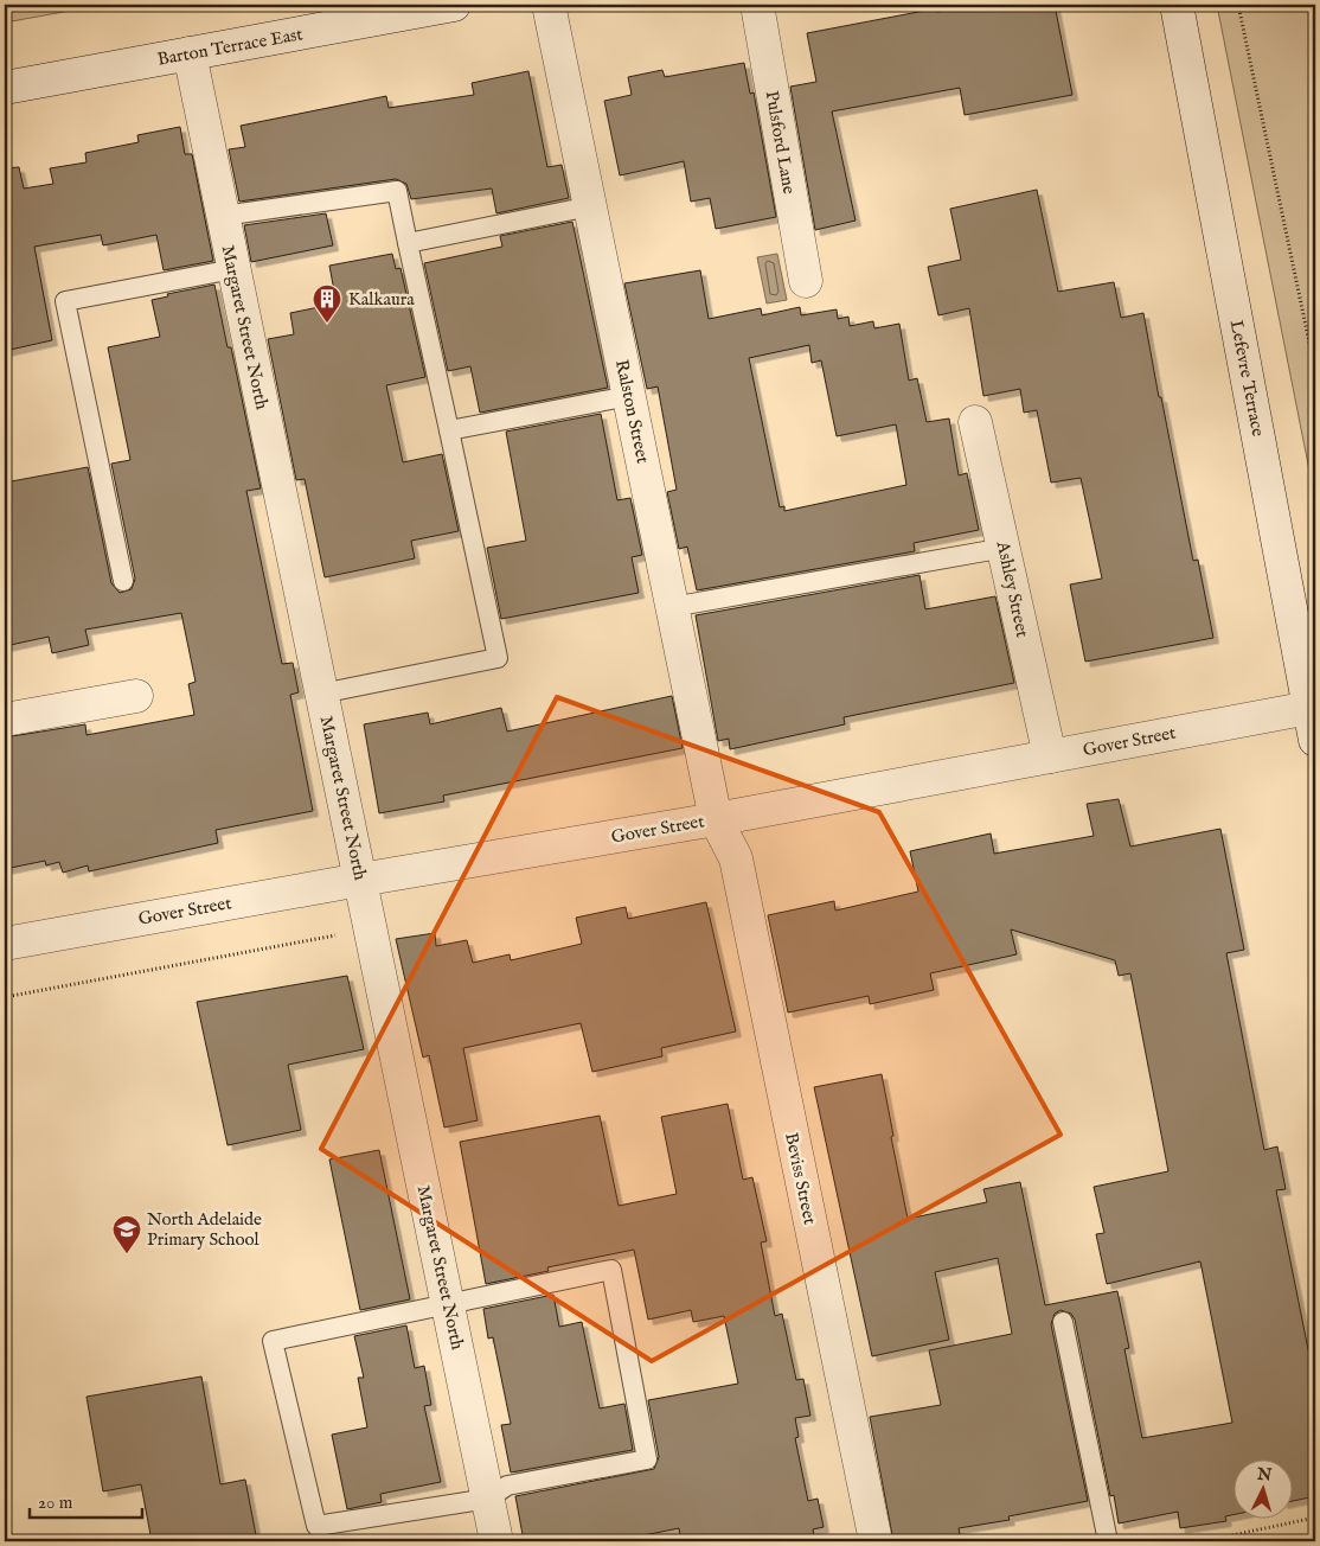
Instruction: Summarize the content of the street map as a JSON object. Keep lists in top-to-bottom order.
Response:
{
  "streets": {
    "street": [
      "Barton Terrace East",
      "Pulsford Lane",
      "Margaret Street North",
      "Lefevre Terrace",
      "Ralston Street",
      "Ashley Street",
      "Gover Street",
      "Beviss Street"
    ]
  },
  "crossings": [
    ["Barton Terrace East", "Margaret Street North"],
    ["Margaret Street North", "Gover Street"],
    ["Lefevre Terrace", "Gover Street"],
    ["Ralston Street", "Gover Street"],
    ["Ralston Street", "Beviss Street"],
    ["Ashley Street", "Gover Street"],
    ["Gover Street", "Beviss Street"]
  ],
  "places": {
    "building": ["Kalkaura"],
    "school or university": ["North Adelaide Primary School"]
  },
  "scale_bar": "20 m",
  "north": "top"
}
